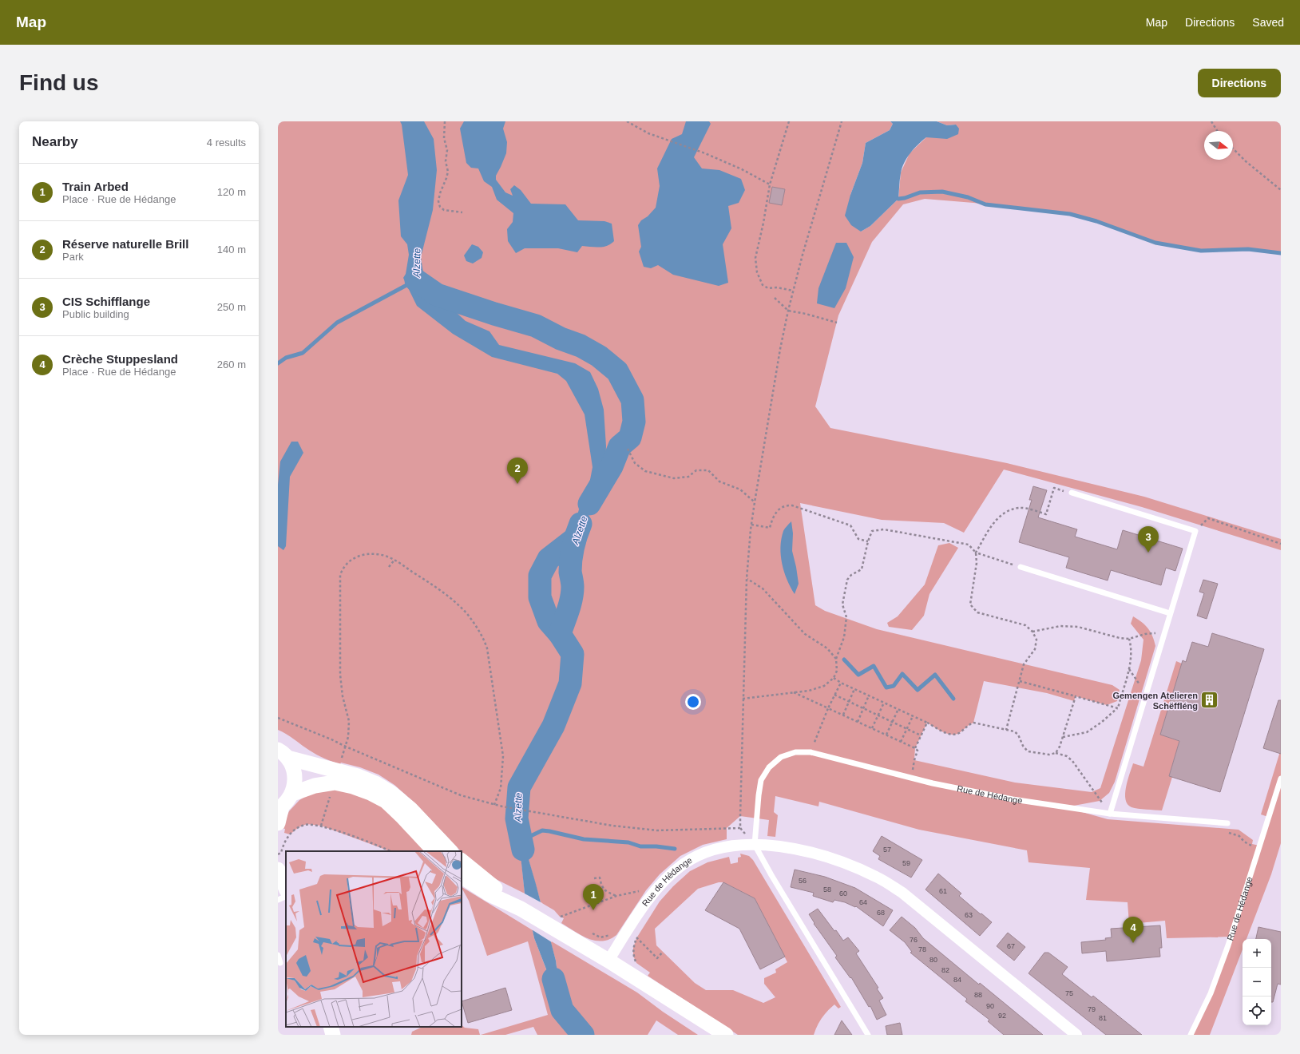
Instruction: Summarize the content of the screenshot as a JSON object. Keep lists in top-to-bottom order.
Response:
{
  "streets": {
    "street": ["Rue de Hédange"]
  },
  "water": ["Alzette"],
  "places": {
    "building": ["Gemengen Atelieren Schëffléng"]
  },
  "house_numbers": [
    "57",
    "59",
    "56",
    "58",
    "61",
    "60",
    "64",
    "68",
    "63",
    "76",
    "67",
    "78",
    "80",
    "82",
    "84",
    "75",
    "88",
    "90",
    "79",
    "92",
    "81"
  ],
  "north": "right",
  "page": {
    "header": "Map",
    "nav": ["Map", "Directions", "Saved"],
    "buttons": "Directions",
    "title": "Find us",
    "heading": ["Nearby", "4 results"],
    "list": [
      {
        "mark": "1",
        "name": "Train Arbed",
        "note": "Place · Rue de Hédange",
        "value": "120 m"
      },
      {
        "mark": "2",
        "name": "Réserve naturelle Brill",
        "note": "Park",
        "value": "140 m"
      },
      {
        "mark": "3",
        "name": "CIS Schifflange",
        "note": "Public building",
        "value": "250 m"
      },
      {
        "mark": "4",
        "name": "Crèche Stuppesland",
        "note": "Place · Rue de Hédange",
        "value": "260 m"
      }
    ],
    "pins": [
      "2",
      "3",
      "1",
      "4"
    ],
    "map_buttons": ["+", "−"]
  }
}
